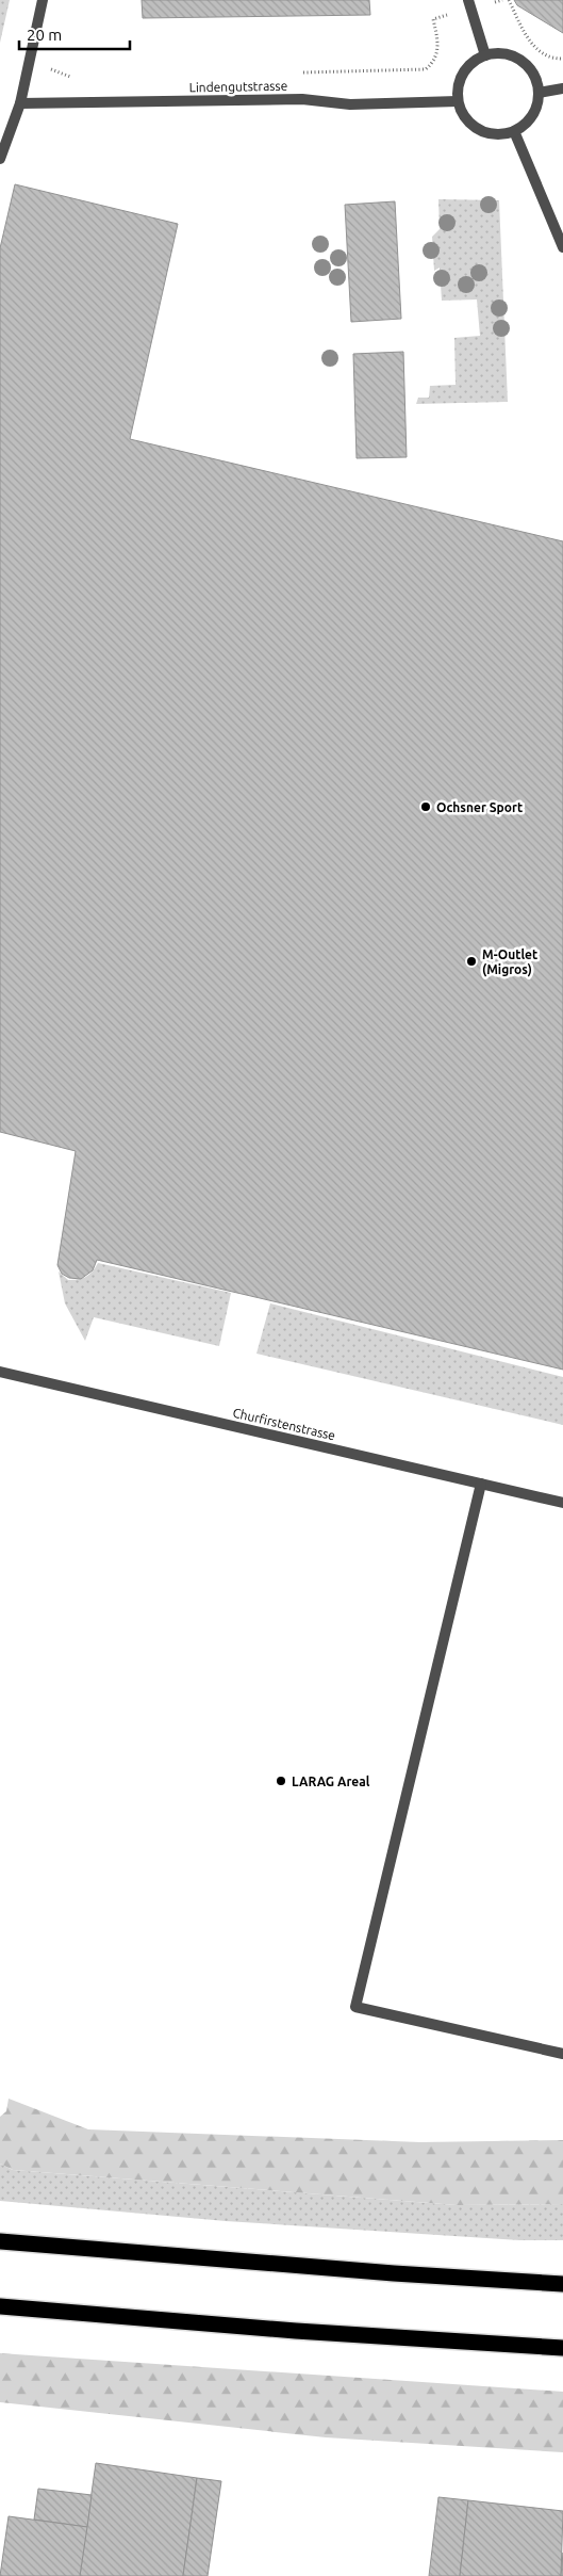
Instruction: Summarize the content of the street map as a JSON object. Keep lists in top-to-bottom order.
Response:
{
  "streets": {
    "street": ["Lindengutstrasse", "Churfirstenstrasse"]
  },
  "places": ["Ochsner Sport", "M-Outlet (Migros)", "LARAG Areal"],
  "scale_bar": "20 m"
}
